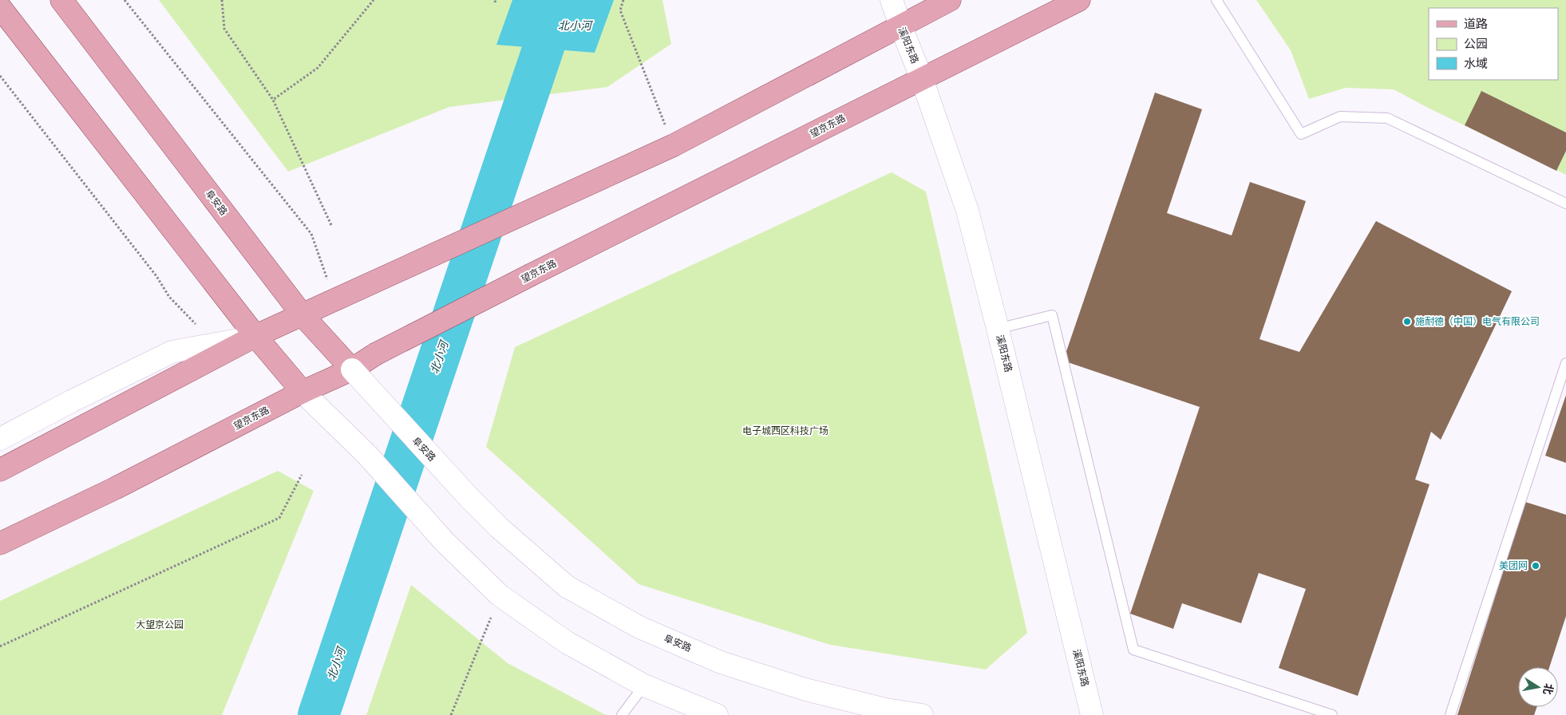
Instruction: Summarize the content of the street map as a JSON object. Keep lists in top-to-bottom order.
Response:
{
  "streets": {
    "main road": ["溪阳东路", "望京东路", "阜安路"]
  },
  "crossings": [
    ["溪阳东路", "望京东路"],
    ["望京东路", "阜安路"]
  ],
  "water": ["北小河"],
  "parks": ["电子城西区科技广场", "大望京公园"],
  "places": ["施耐德（中国）电气有限公司", "美团网"],
  "legend": ["道路", "公园", "水域"],
  "north": "right"
}
